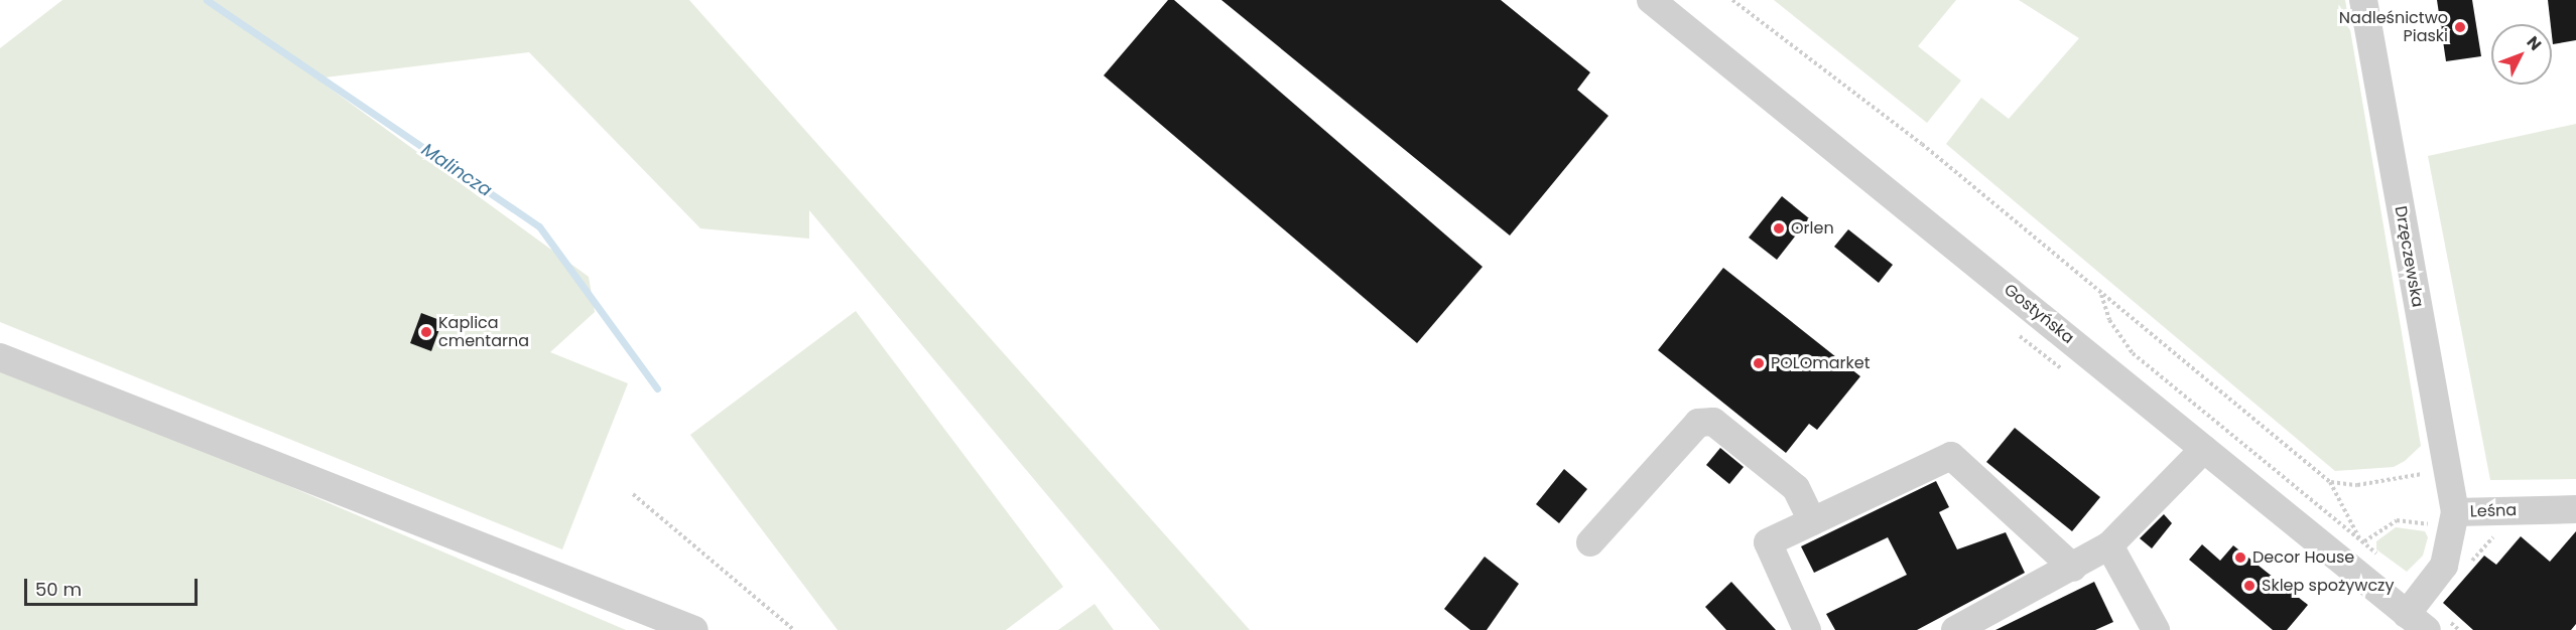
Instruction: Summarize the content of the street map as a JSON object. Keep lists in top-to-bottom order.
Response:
{
  "streets": {
    "street": ["Drzęczewska", "Gostyńska", "Leśna"]
  },
  "crossings": [
    ["Drzęczewska", "Leśna"],
    ["Gostyńska", "Leśna"]
  ],
  "water": ["Malincza"],
  "places": [
    "Nadleśnictwo Piaski",
    "Orlen",
    "Kaplica cmentarna",
    "POLOmarket",
    "Decor House",
    "Sklep spożywczy"
  ],
  "scale_bar": "50 m",
  "north": "top right"
}
